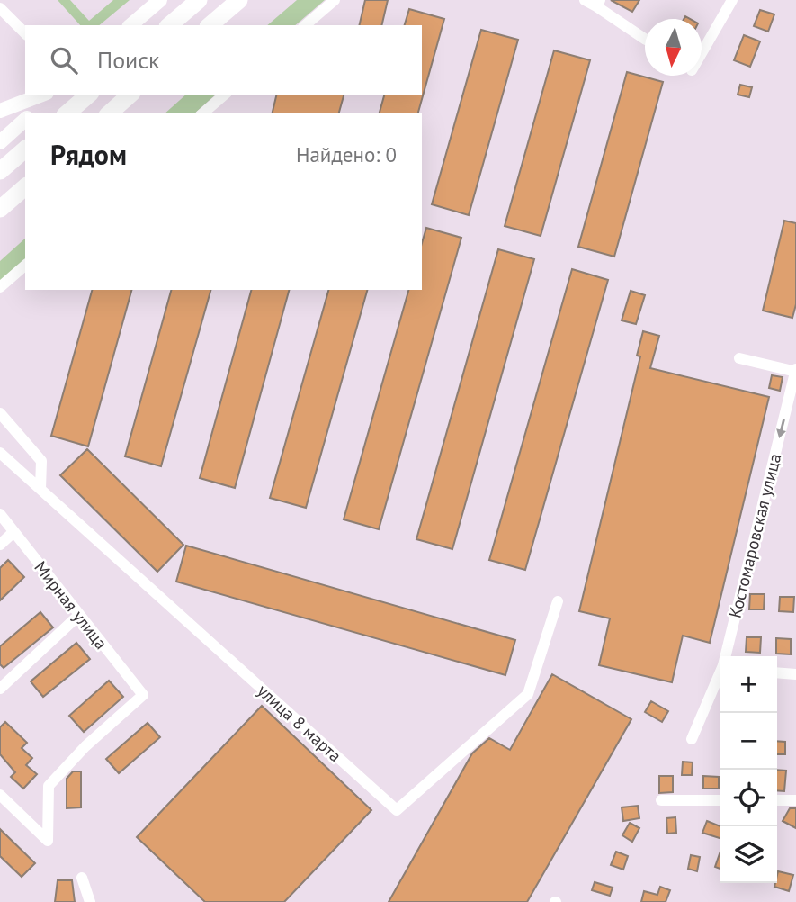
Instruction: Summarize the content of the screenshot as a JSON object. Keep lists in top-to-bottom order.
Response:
{
  "streets": {
    "street": ["Костомаровская улица", "Мирная улица", "улица 8 марта"]
  },
  "one_way": ["Костомаровская улица"],
  "north": "bottom",
  "page": {
    "search": "Поиск",
    "heading": ["Рядом", "Найдено: 0"],
    "map_buttons": ["+", "−"]
  }
}
